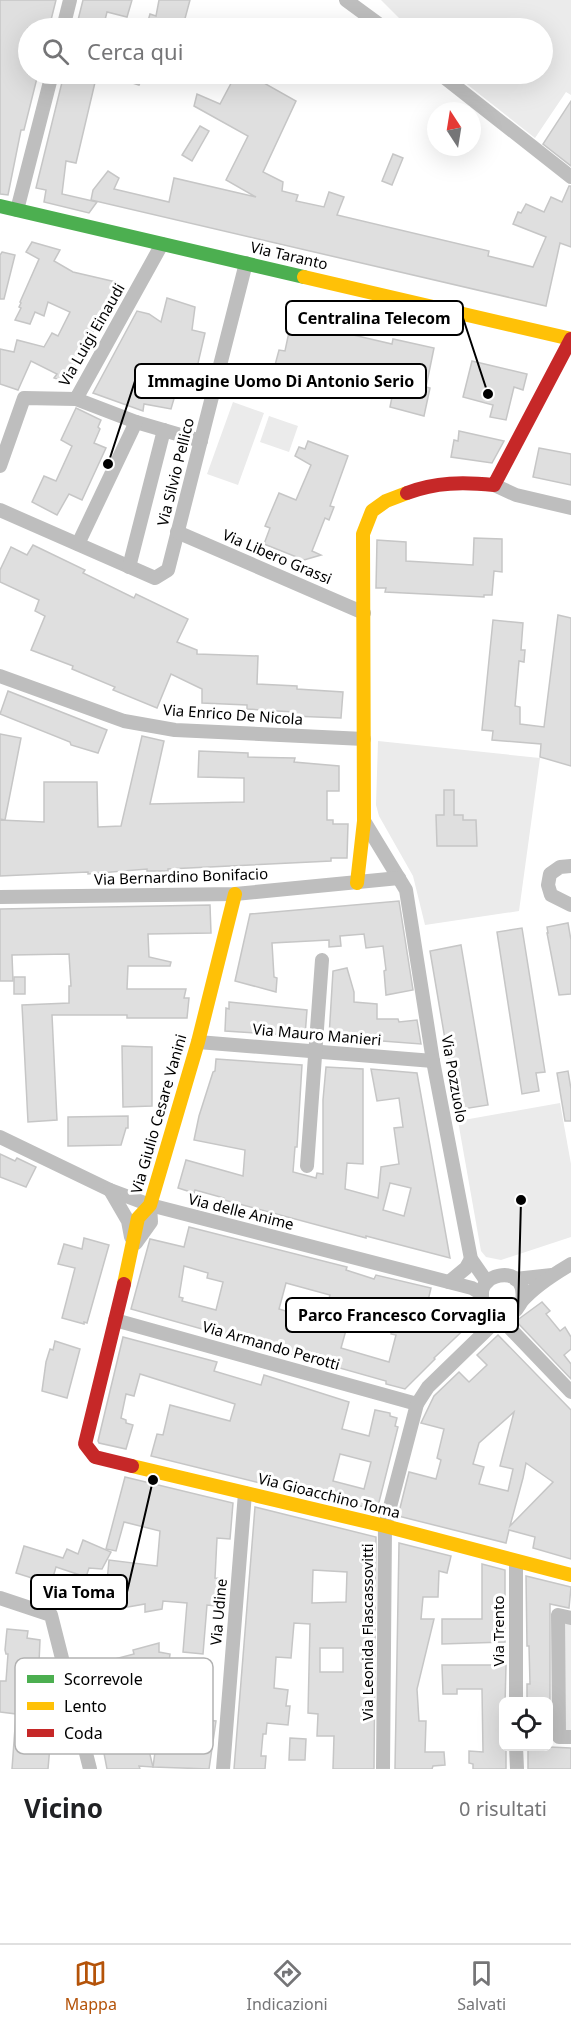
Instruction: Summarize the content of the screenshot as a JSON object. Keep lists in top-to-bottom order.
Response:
{
  "streets": {
    "street": [
      "Via Taranto",
      "Via Luigi Einaudi",
      "Via Silvio Pellico",
      "Via Libero Grassi",
      "Via Enrico De Nicola",
      "Via Bernardino Bonifacio",
      "Via Mauro Manieri",
      "Via Pozzuolo",
      "Via Giulio Cesare Vanini",
      "Via delle Anime",
      "Via Armando Perotti",
      "Via Gioacchino Toma",
      "Via Udine",
      "Via Trento",
      "Via Leonida Flascassovitti"
    ]
  },
  "crossings": [
    ["Via Taranto", "Via Luigi Einaudi"],
    ["Via Taranto", "Via Silvio Pellico"],
    ["Via Silvio Pellico", "Via Libero Grassi"],
    ["Via Bernardino Bonifacio", "Via Pozzuolo"],
    ["Via Bernardino Bonifacio", "Via Giulio Cesare Vanini"],
    ["Via Mauro Manieri", "Via Pozzuolo"],
    ["Via Mauro Manieri", "Via Giulio Cesare Vanini"],
    ["Via Pozzuolo", "Via delle Anime"],
    ["Via Pozzuolo", "Via Leonida Flascassovitti"],
    ["Via Giulio Cesare Vanini", "Via delle Anime"],
    ["Via Giulio Cesare Vanini", "Via Armando Perotti"],
    ["Via Giulio Cesare Vanini", "Via Gioacchino Toma"],
    ["Via delle Anime", "Via Leonida Flascassovitti"],
    ["Via Armando Perotti", "Via Leonida Flascassovitti"],
    ["Via Gioacchino Toma", "Via Udine"],
    ["Via Gioacchino Toma", "Via Trento"],
    ["Via Gioacchino Toma", "Via Leonida Flascassovitti"]
  ],
  "places": [
    "Centralina Telecom",
    "Immagine Uomo Di Antonio Serio",
    "Parco Francesco Corvaglia",
    "Via Toma"
  ],
  "legend": ["Scorrevole", "Lento", "Coda"],
  "north": "top",
  "page": {
    "search": "Cerca qui",
    "heading": ["Vicino", "0 risultati"],
    "nav": ["Mappa", "Indicazioni", "Salvati"]
  }
}
